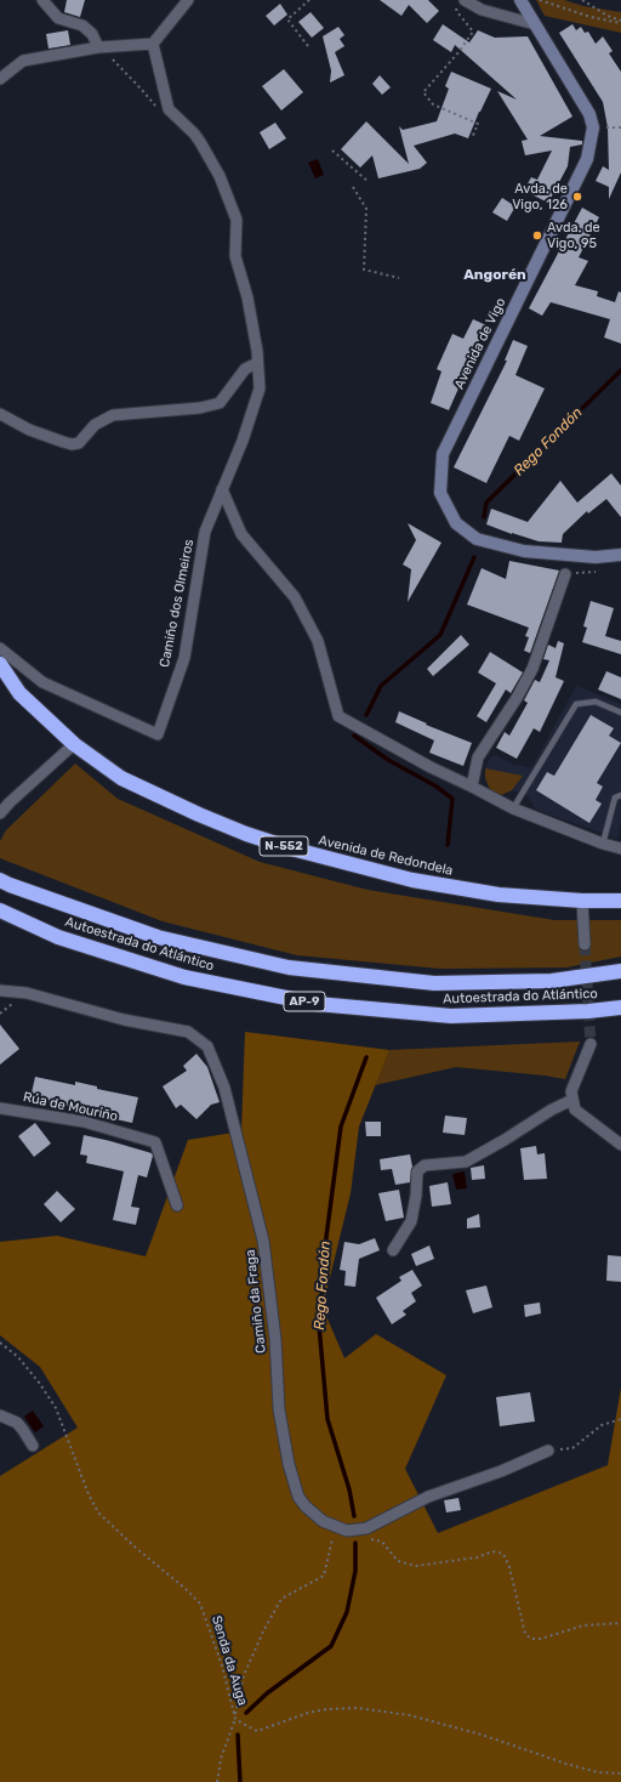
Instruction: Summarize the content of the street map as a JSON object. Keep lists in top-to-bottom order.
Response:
{
  "streets": {
    "highway": [
      "N-552",
      "Avenida de Redondela",
      "Autoestrada do Atlántico",
      "AP-9"
    ],
    "main road": ["Avenida de Vigo"],
    "street": ["Camiño dos Olmeiros", "Rúa de Mouriño", "Camiño da Fraga"],
    "path": ["Senda da Auga"]
  },
  "districts": ["Angorén"],
  "water": ["Rego Fondón"],
  "places": ["Avda. de Vigo, 126", "Avda. de Vigo, 95"]
}
